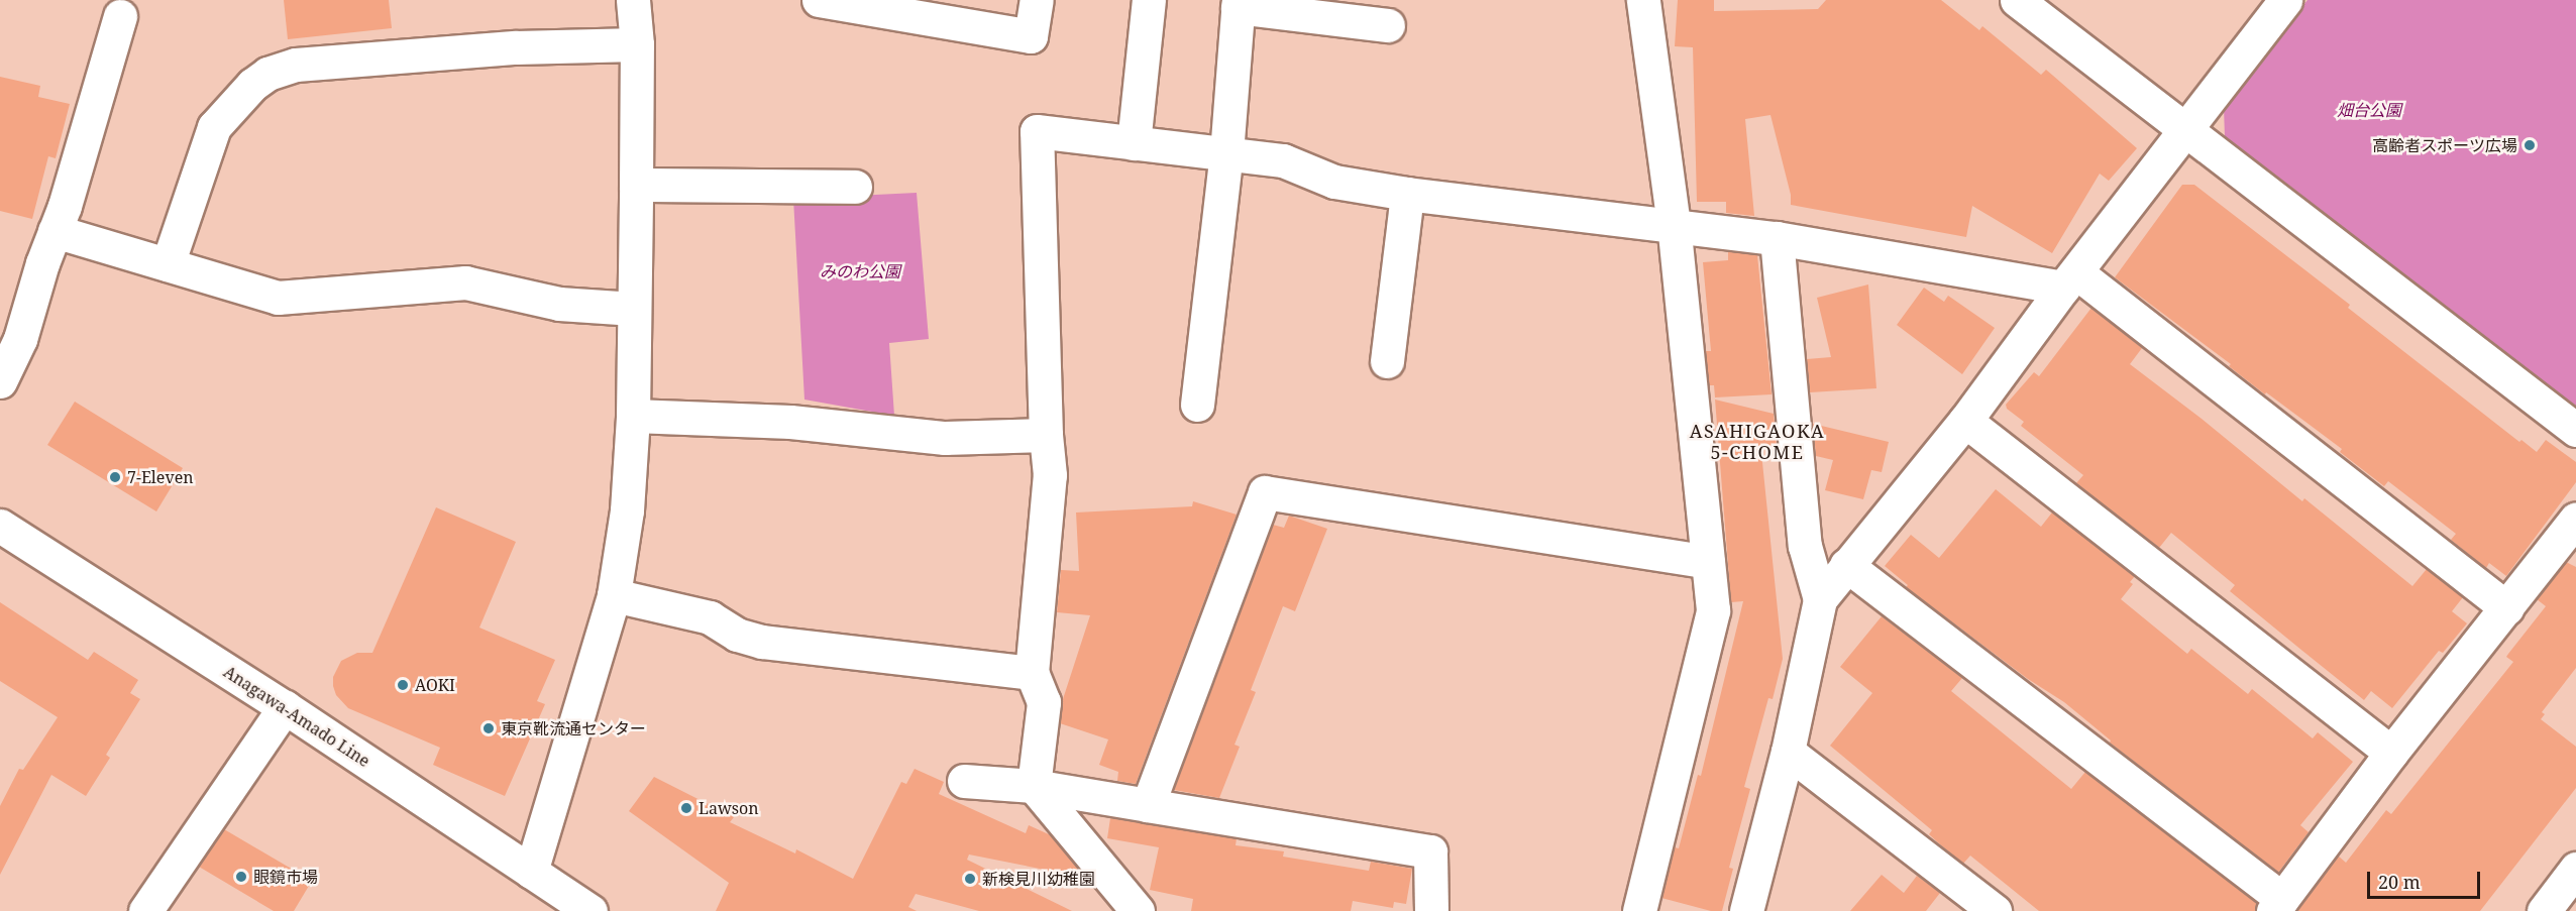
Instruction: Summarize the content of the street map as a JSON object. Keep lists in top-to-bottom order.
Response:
{
  "streets": {
    "street": ["Anagawa-Amado Line"]
  },
  "districts": ["ASAHIGAOKA 5-CHOME"],
  "parks": ["畑台公園", "みのわ公園"],
  "places": [
    "高齢者スポーツ広場",
    "7-Eleven",
    "AOKI",
    "東京靴流通センター",
    "Lawson",
    "眼鏡市場",
    "新検見川幼稚園"
  ],
  "scale_bar": "20 m"
}
